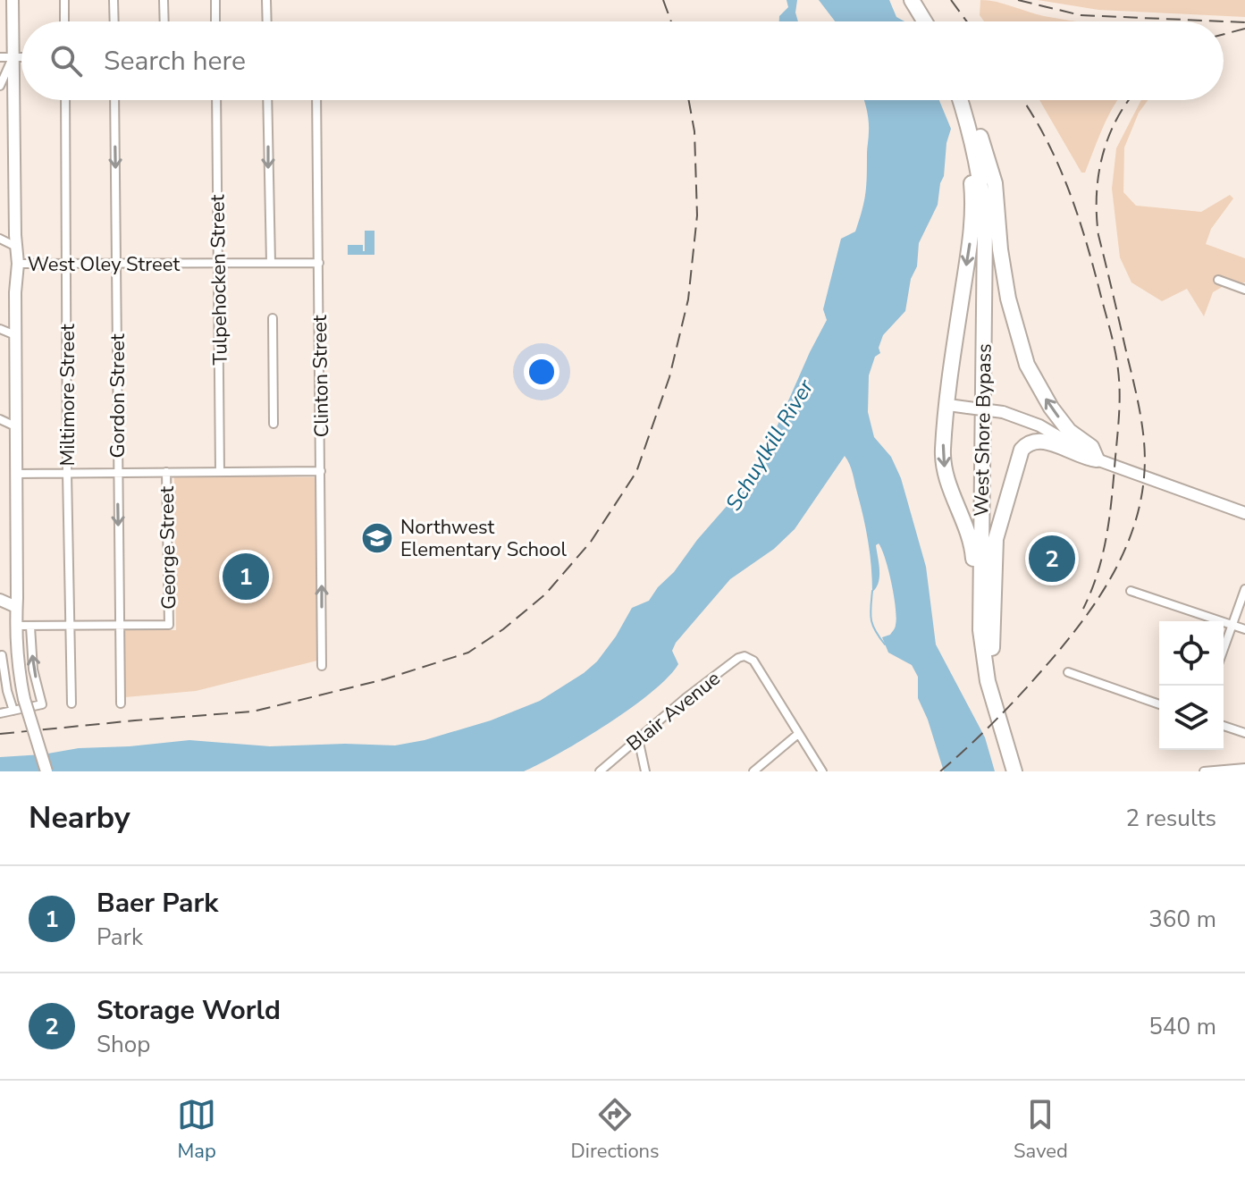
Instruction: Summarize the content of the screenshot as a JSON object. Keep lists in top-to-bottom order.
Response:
{
  "streets": {
    "highway": ["West Shore Bypass"],
    "street": [
      "West Oley Street",
      "Tulpehocken Street",
      "Clinton Street",
      "Miltimore Street",
      "Gordon Street",
      "George Street",
      "Blair Avenue"
    ]
  },
  "crossings": [
    ["West Oley Street", "Tulpehocken Street"],
    ["West Oley Street", "Clinton Street"],
    ["West Oley Street", "Miltimore Street"],
    ["West Oley Street", "Gordon Street"],
    ["Gordon Street", "George Street"]
  ],
  "one_way": ["Gordon Street"],
  "water": ["Schuylkill River"],
  "places": {
    "school or university": ["Northwest Elementary School"]
  },
  "page": {
    "search": "Search here",
    "pins": ["2", "1"],
    "heading": ["Nearby", "2 results"],
    "list": [
      {
        "mark": "1",
        "name": "Baer Park",
        "note": "Park",
        "value": "360 m"
      },
      {
        "mark": "2",
        "name": "Storage World",
        "note": "Shop",
        "value": "540 m"
      }
    ],
    "nav": ["Map", "Directions", "Saved"]
  }
}
